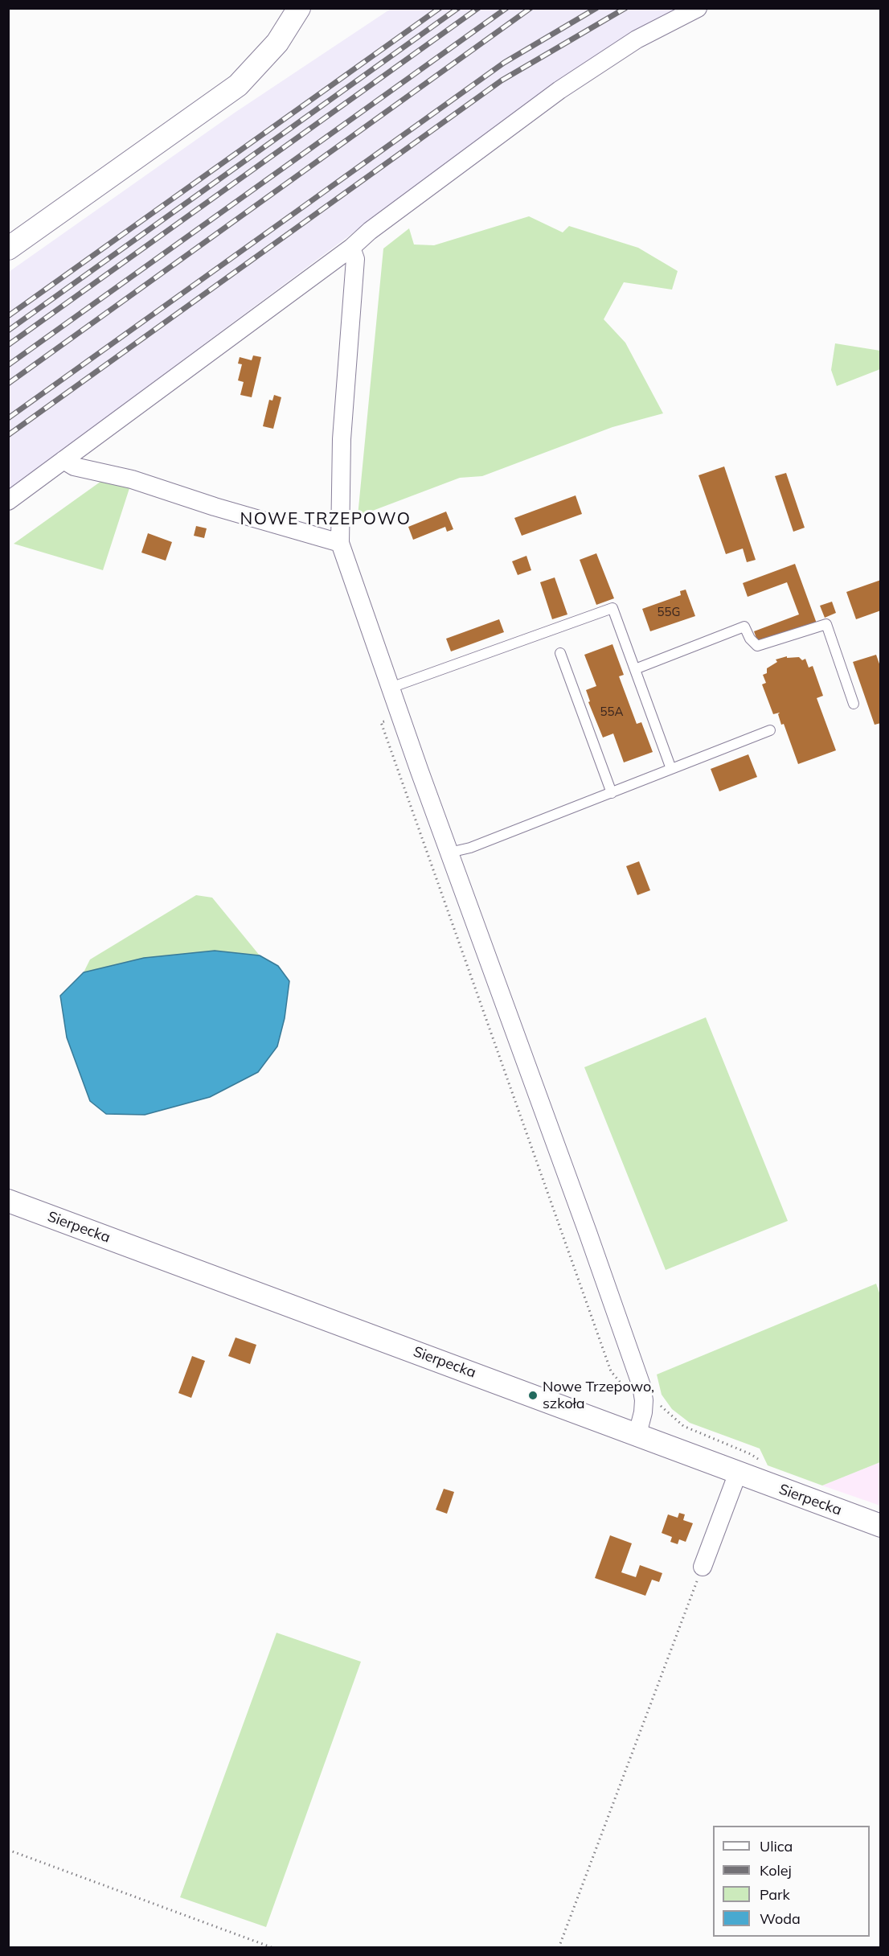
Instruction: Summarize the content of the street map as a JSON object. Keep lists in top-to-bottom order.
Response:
{
  "streets": {
    "street": ["Sierpecka"]
  },
  "districts": ["NOWE TRZEPOWO"],
  "places": ["Nowe Trzepowo, szkoła"],
  "house_numbers": ["55G", "55A"],
  "legend": [
    "Ulica",
    "Kolej",
    "Park",
    "Woda"
  ]
}
